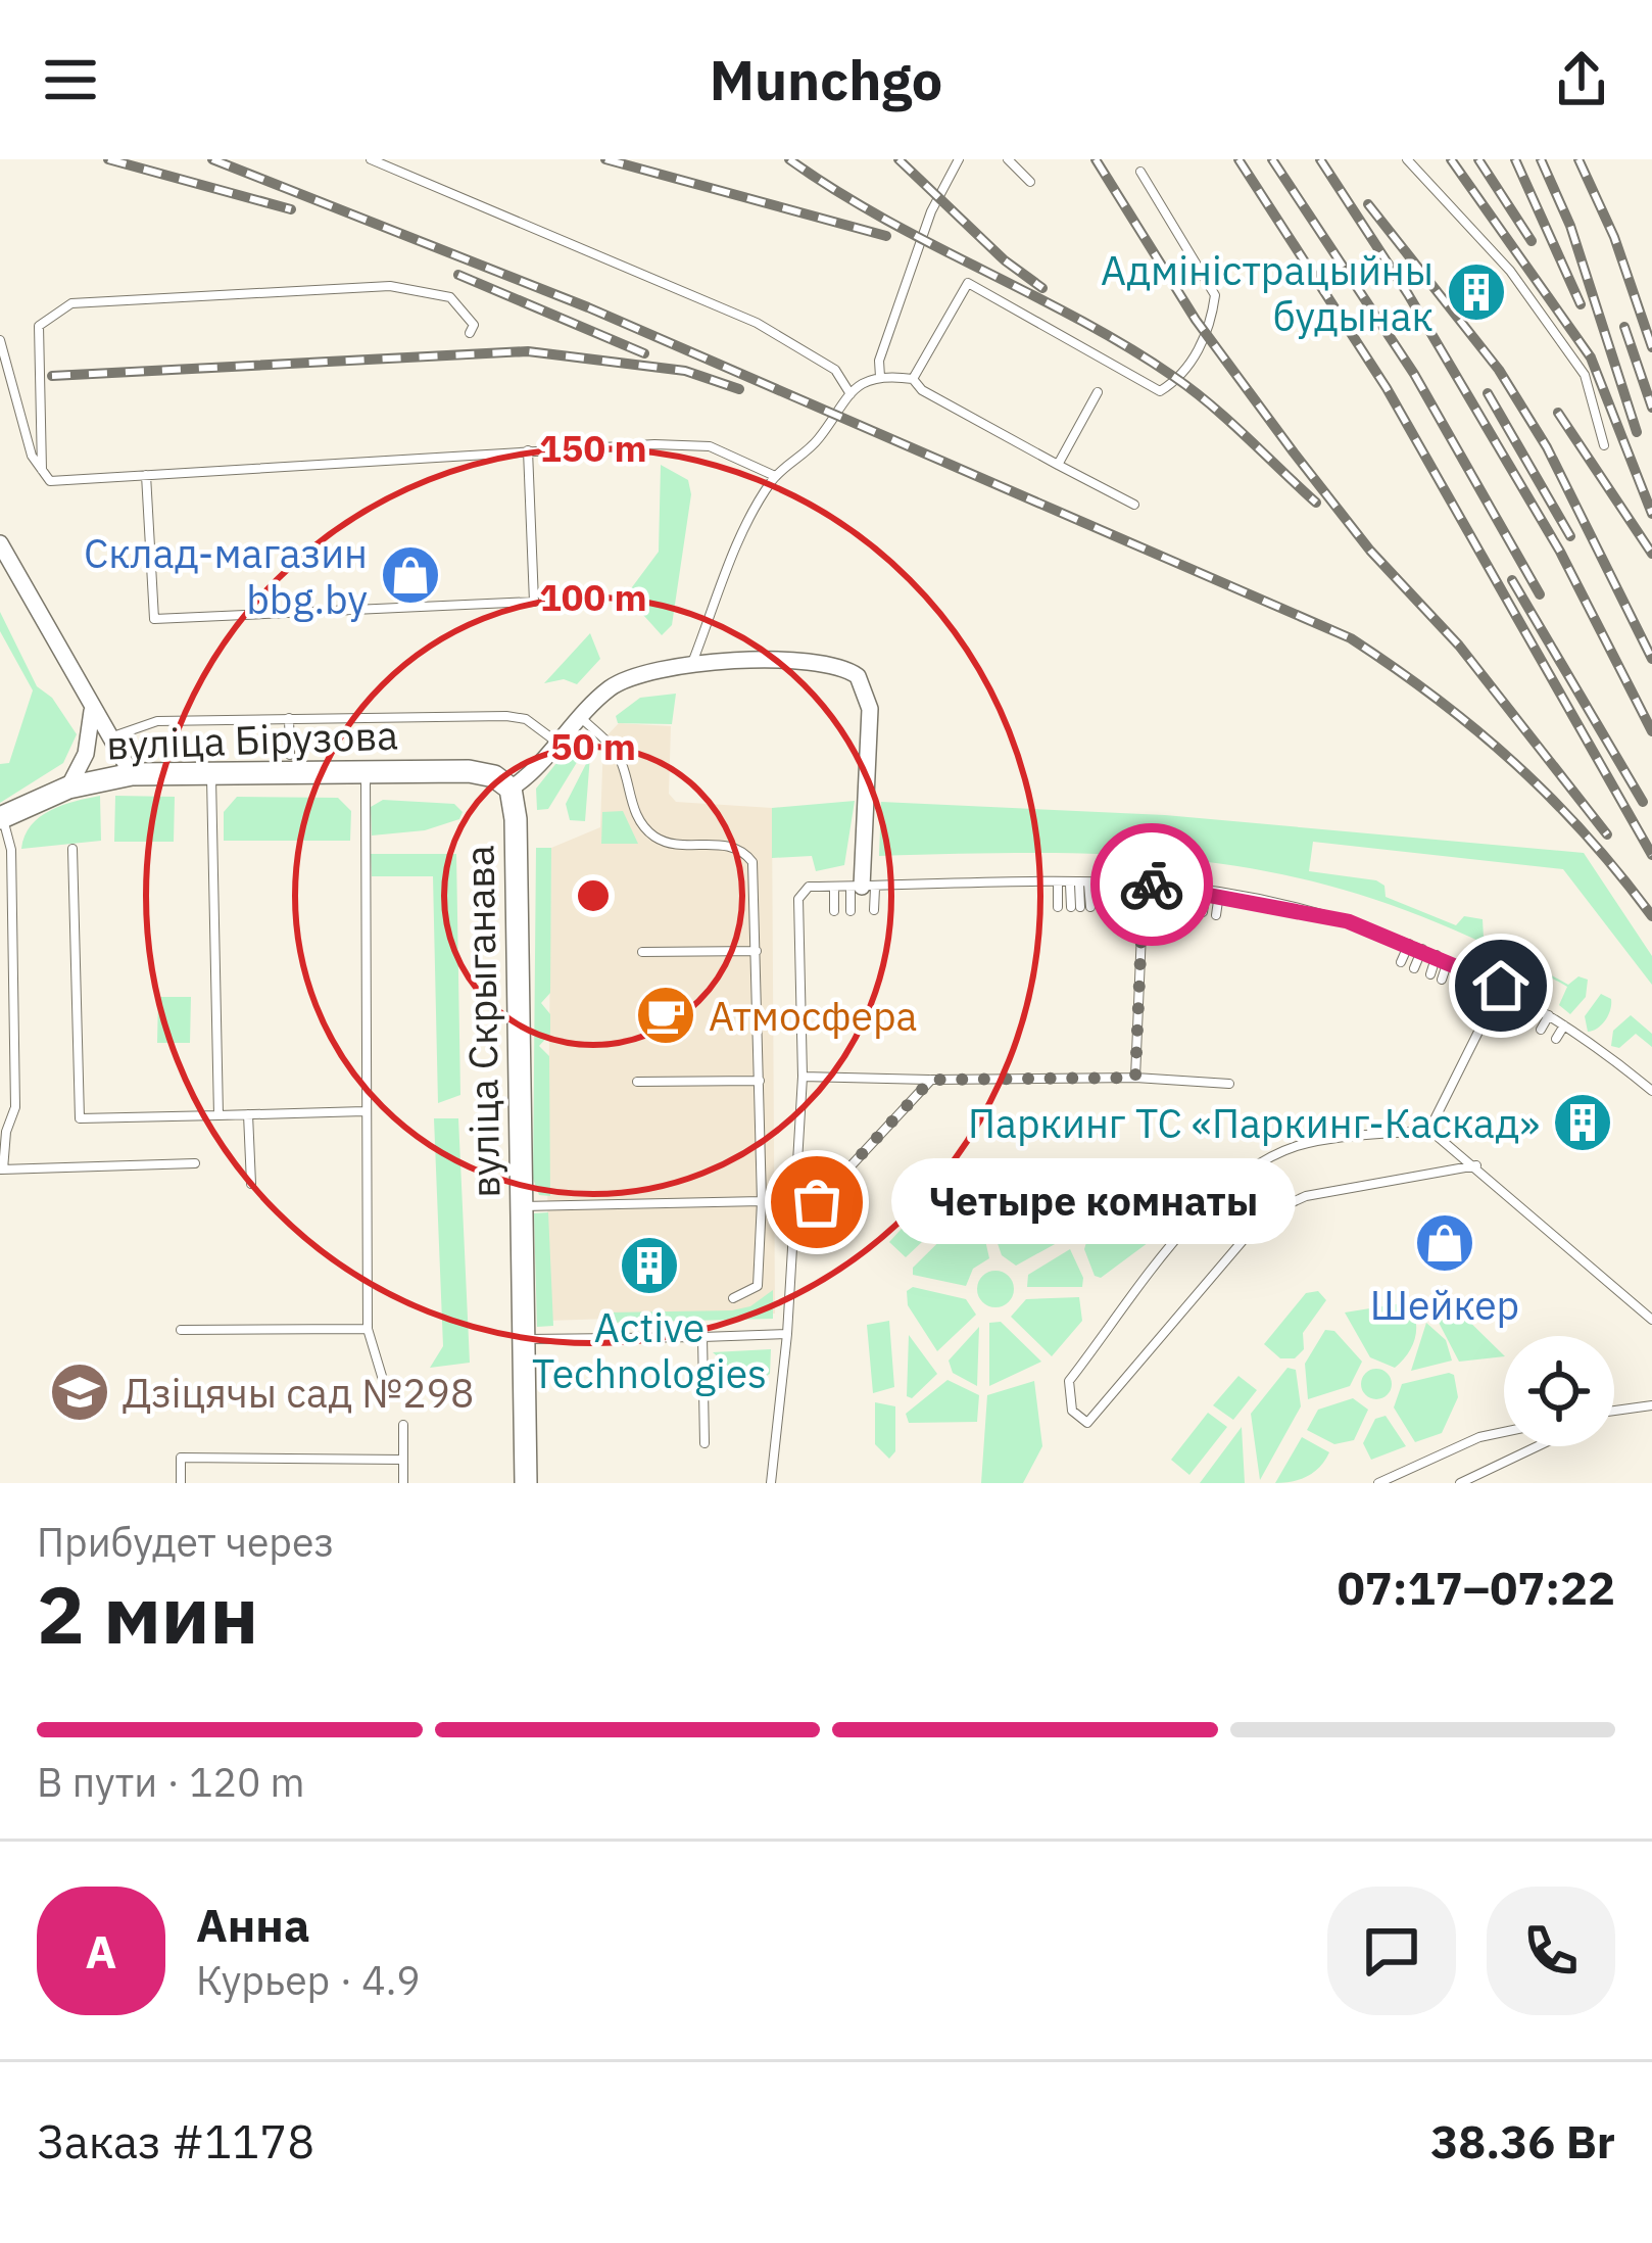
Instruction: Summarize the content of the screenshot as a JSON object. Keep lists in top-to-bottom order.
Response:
{
  "streets": {
    "street": ["вуліца Бірузова", "вуліца Скрыганава"]
  },
  "crossings": [
    ["вуліца Бірузова", "вуліца Скрыганава"]
  ],
  "places": {
    "building": ["Адміністрацыйны будынак", "Паркинг ТС «Паркинг-Каскад»", "Active Technologies"],
    "shop": ["Склад-магазин bbg.by", "Шейкер"],
    "cafe": ["Атмосфера"],
    "other": ["Четыре комнаты"],
    "school or university": ["Дзіцячы сад №298"]
  },
  "page": {
    "header": "Munchgo",
    "bubble": "Четыре комнаты",
    "heading": ["2 мин", "Прибудет через", "07:17–07:22"],
    "panel": [
      "Анна",
      "Курьер · 4.9",
      "Заказ #1178",
      "38.36 Br"
    ],
    "bar": "В пути · 120 m",
    "round": "А"
  },
  "rings": ["150 m", "100 m", "50 m"]
}
